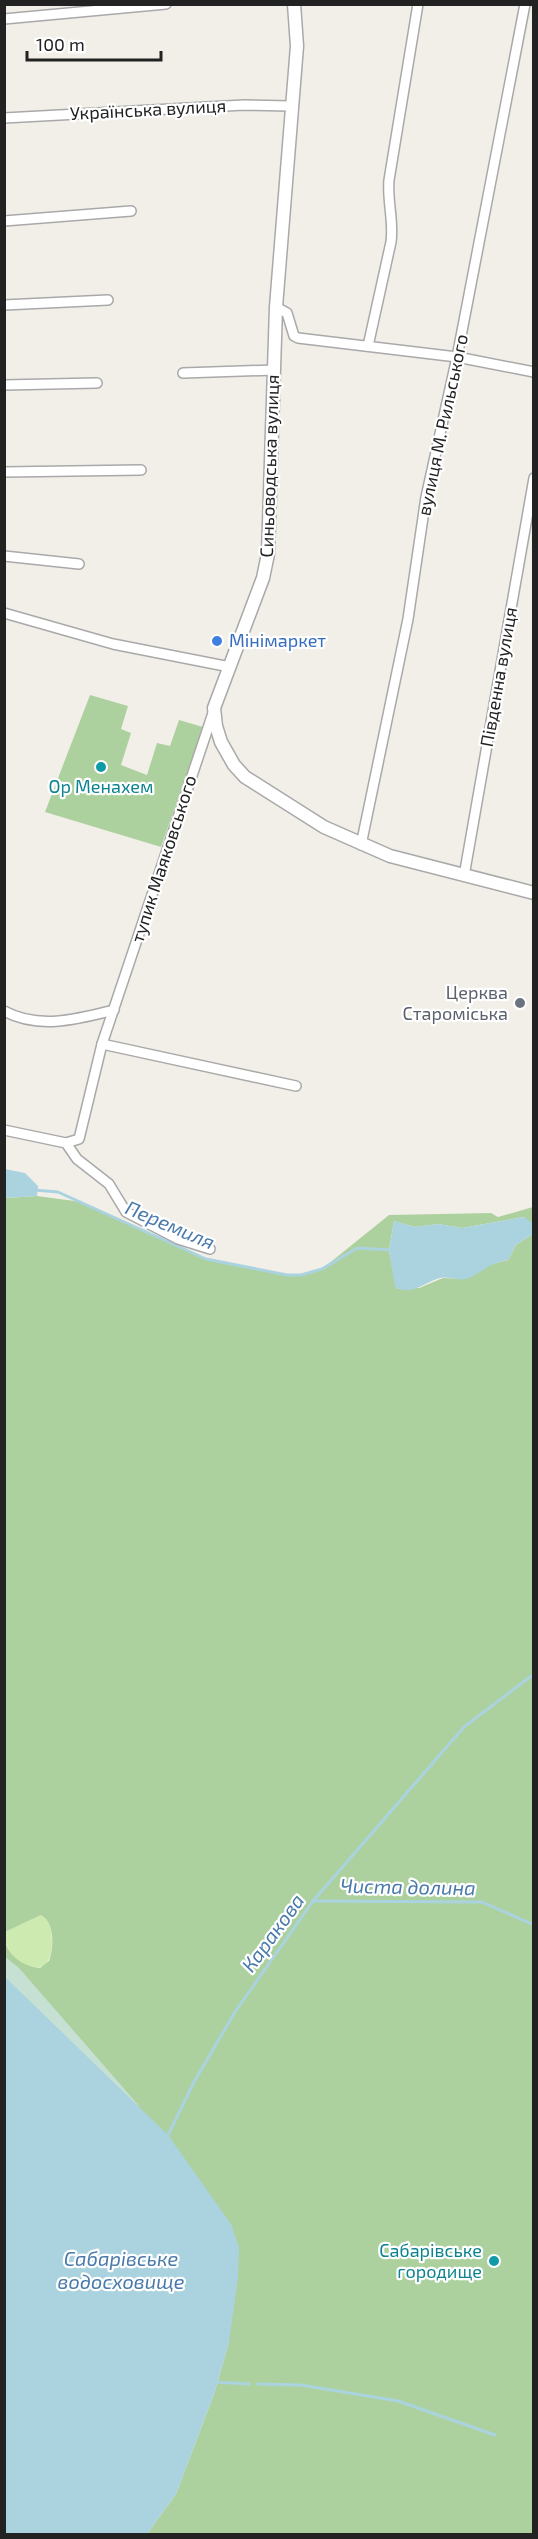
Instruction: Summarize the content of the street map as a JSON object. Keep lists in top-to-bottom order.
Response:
{
  "streets": {
    "street": [
      "Українська вулиця",
      "вулиця М. Рильського",
      "Синьоводська вулиця",
      "Південна вулиця",
      "тупик Маяковського"
    ]
  },
  "crossings": [
    ["Українська вулиця", "Синьоводська вулиця"],
    ["Синьоводська вулиця", "тупик Маяковського"]
  ],
  "water": [
    "Перемиля",
    "Чиста долина",
    "Каракова",
    "Сабарівське водосховище"
  ],
  "places": [
    "Мінімаркет",
    "Ор Менахем",
    "Церква Староміська",
    "Сабарівське городище"
  ],
  "scale_bar": "100 m"
}
